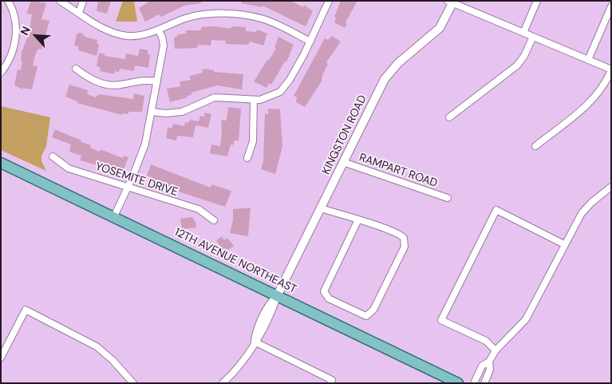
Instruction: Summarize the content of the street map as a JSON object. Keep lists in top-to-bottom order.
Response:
{
  "streets": {
    "main road": ["12TH AVENUE NORTHEAST"],
    "street": ["KINGSTON ROAD", "RAMPART ROAD", "YOSEMITE DRIVE"]
  },
  "crossings": [
    ["KINGSTON ROAD", "RAMPART ROAD"],
    ["KINGSTON ROAD", "12TH AVENUE NORTHEAST"]
  ],
  "north": "top left"
}
